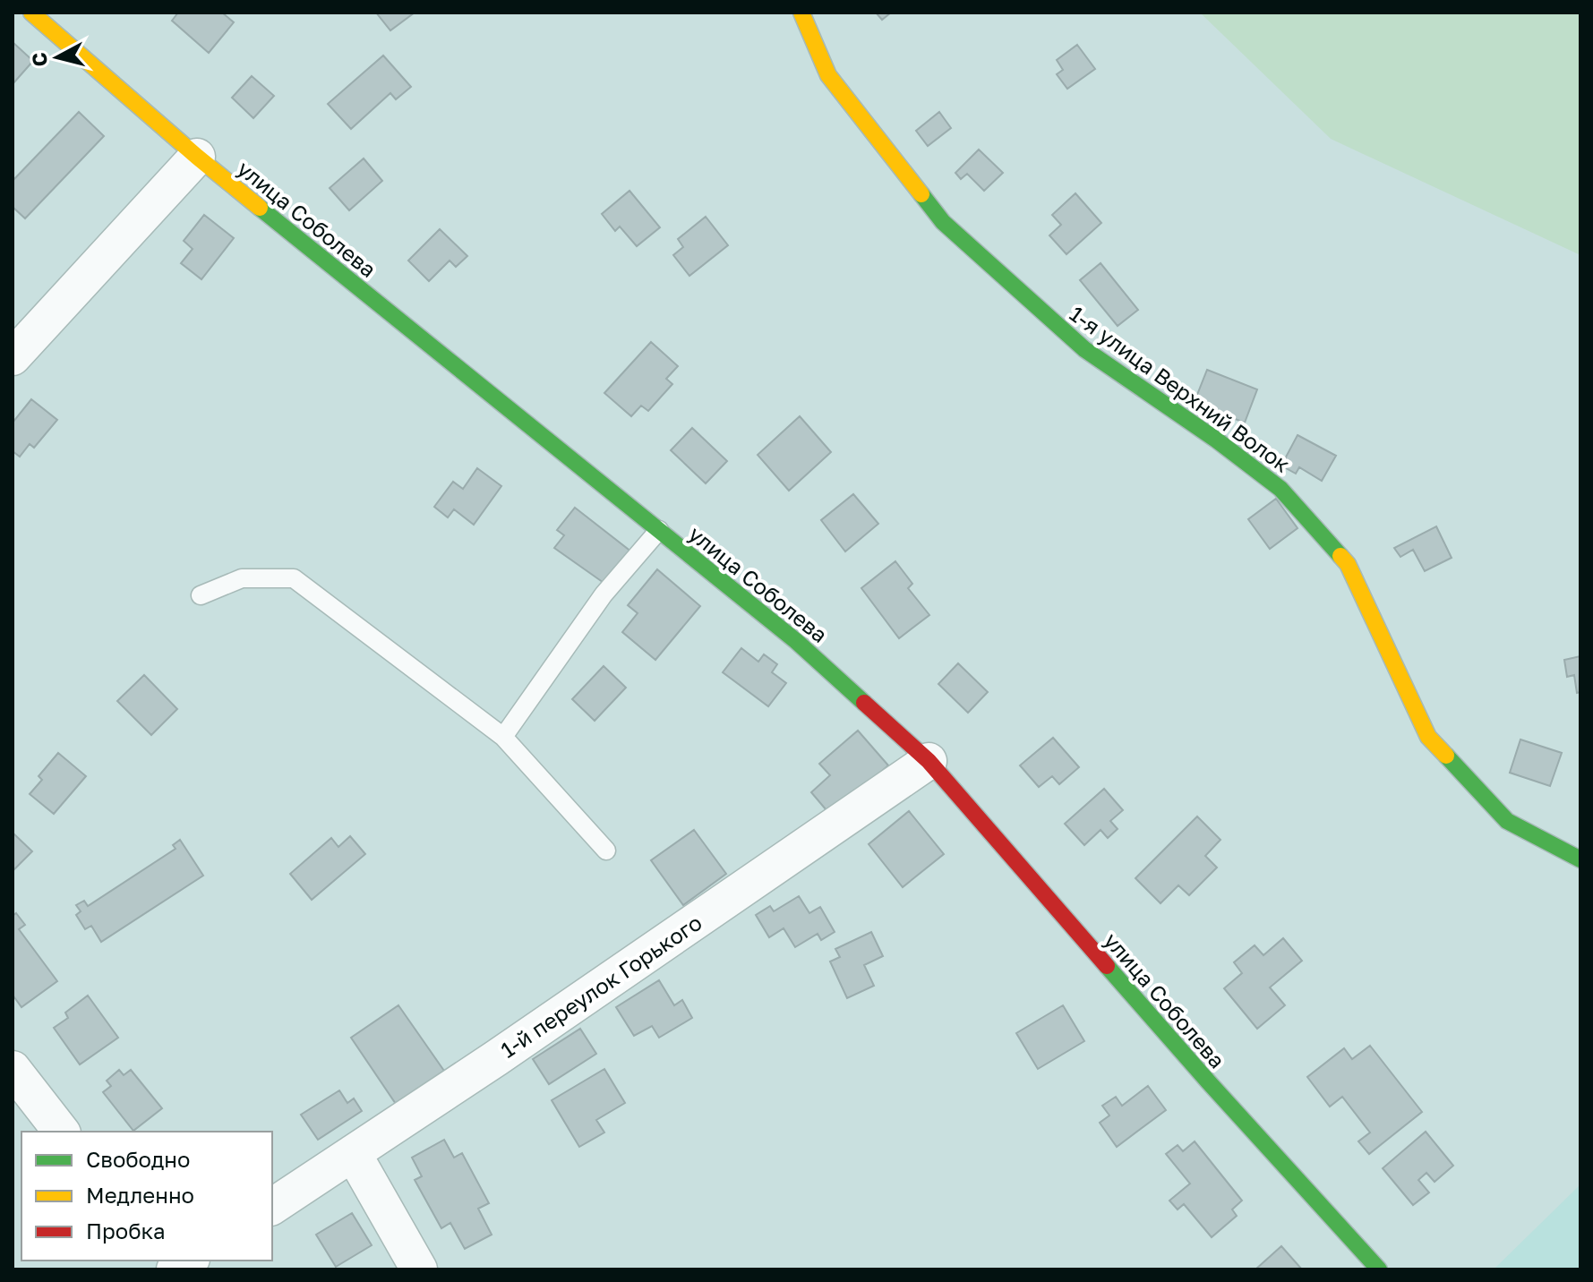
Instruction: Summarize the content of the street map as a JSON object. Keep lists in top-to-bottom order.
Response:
{
  "streets": {
    "street": ["улица Соболева", "1-я улица Верхний Волок", "1-й переулок Горького"]
  },
  "crossings": [
    ["улица Соболева", "1-й переулок Горького"]
  ],
  "legend": ["Свободно", "Медленно", "Пробка"],
  "north": "left"
}
